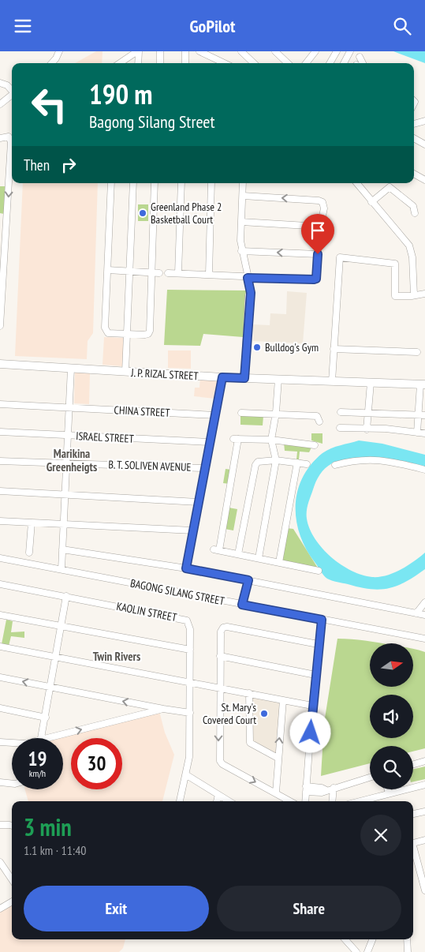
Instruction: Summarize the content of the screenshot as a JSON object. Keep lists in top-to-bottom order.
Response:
{
  "streets": {
    "main road": ["J. P. RIZAL STREET"],
    "street": [
      "CHINA STREET",
      "ISRAEL STREET",
      "B. T. SOLIVEN AVENUE",
      "BAGONG SILANG STREET",
      "KAOLIN STREET"
    ]
  },
  "districts": ["Marikina Greenheigts", "Twin Rivers"],
  "places": ["Greenland Phase 2 Basketball Court", "Bulldog's Gym", "St. Mary's Covered Court"],
  "north": "right",
  "page": {
    "header": "GoPilot",
    "turn": ["190 m", "Bagong Silang Street"],
    "then": "Then",
    "speed": "19 km/h",
    "limit": "30",
    "heading": ["3 min", "1.1 km · 11:40"],
    "buttons": ["Exit", "Share"]
  }
}
